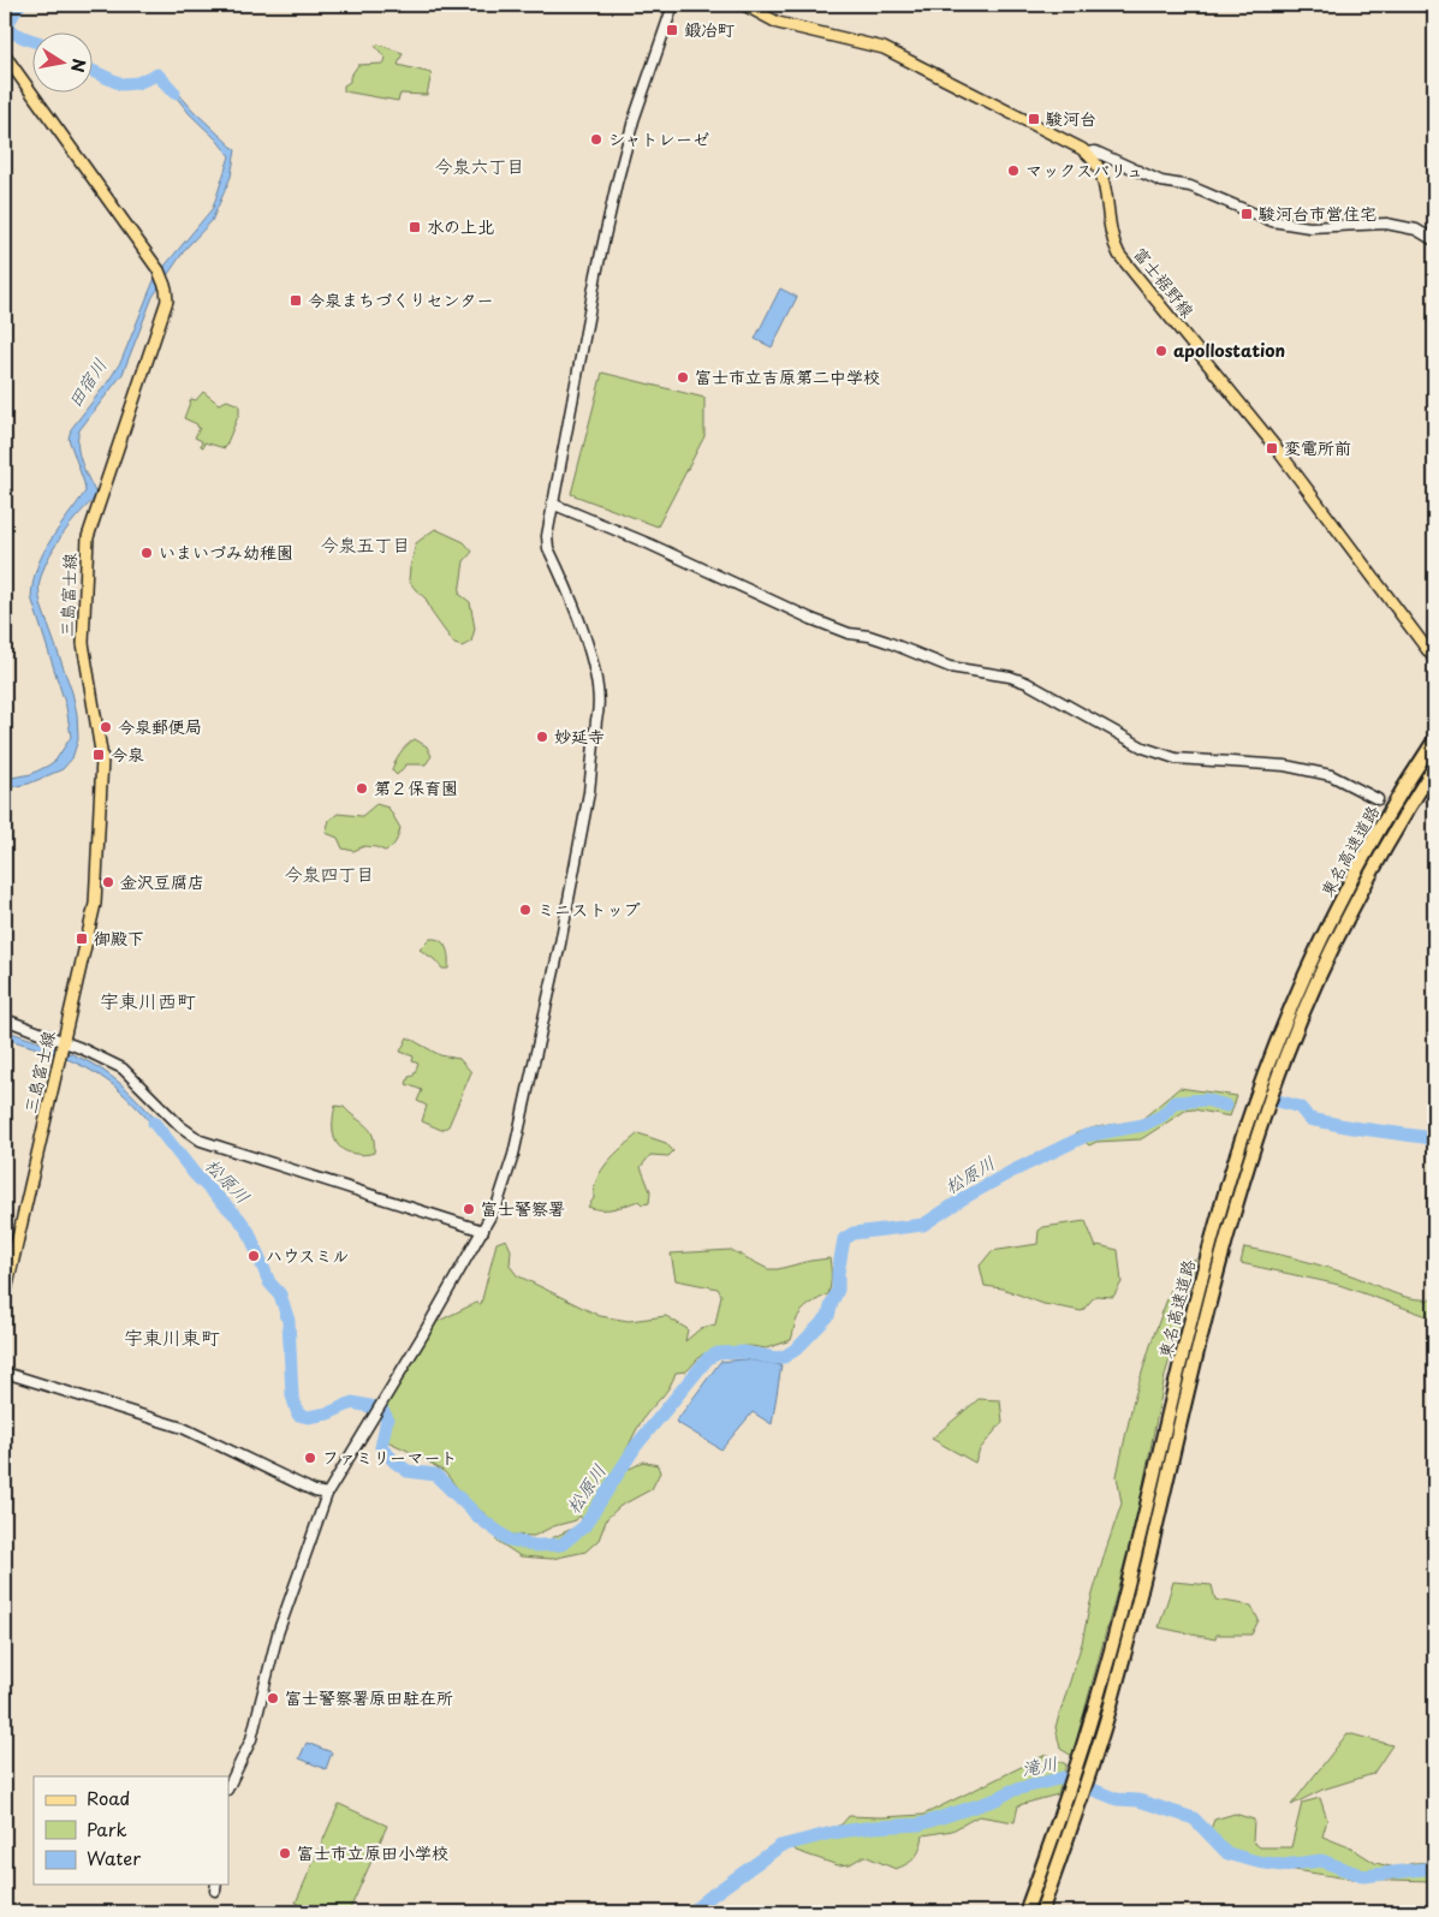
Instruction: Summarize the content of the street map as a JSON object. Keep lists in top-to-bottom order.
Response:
{
  "streets": {
    "highway": ["東名高速道路"],
    "main road": ["富士裾野線", "三島富士線"]
  },
  "districts": [
    "今泉六丁目",
    "今泉五丁目",
    "今泉四丁目",
    "宇東川西町",
    "宇東川東町"
  ],
  "water": ["田宿川", "松原川", "滝川"],
  "places": {
    "transit": [
      "鍛冶町",
      "駿河台",
      "駿河台市営住宅",
      "水の上北",
      "今泉まちづくりセンター",
      "変電所前",
      "今泉",
      "御殿下"
    ],
    "other": [
      "シャトレーゼ",
      "マックスバリュ",
      "apollostation",
      "富士市立吉原第二中学校",
      "いまいづみ幼稚園",
      "今泉郵便局",
      "妙延寺",
      "第２保育園",
      "金沢豆腐店",
      "ミニストップ",
      "富士警察署",
      "ハウスミル",
      "ファミリーマート",
      "富士警察署原田駐在所",
      "富士市立原田小学校"
    ]
  },
  "legend": ["Road", "Park", "Water"],
  "north": "right"
}
